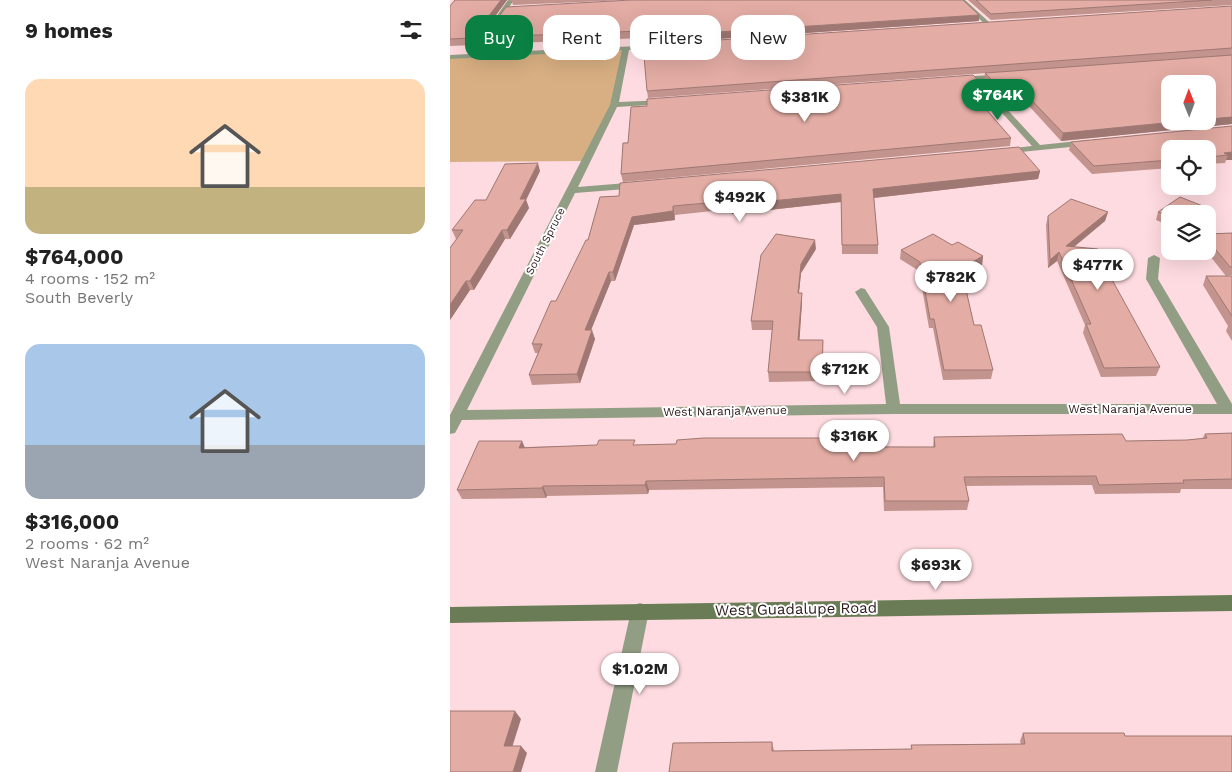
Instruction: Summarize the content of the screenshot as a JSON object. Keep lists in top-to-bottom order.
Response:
{
  "streets": {
    "main road": ["West Guadalupe Road"],
    "street": ["South Spruce", "West Naranja Avenue"]
  },
  "crossings": [
    ["South Spruce", "West Naranja Avenue"]
  ],
  "north": "top",
  "page": {
    "heading": "9 homes",
    "chip": [
      "Buy",
      "Rent",
      "Filters",
      "New"
    ],
    "list": [
      {
        "name": "$764,000",
        "note": "4 rooms · 152 m² · South Beverly"
      },
      {
        "name": "$316,000",
        "note": "2 rooms · 62 m² · West Naranja Avenue"
      }
    ],
    "price": [
      "$764K",
      "$381K",
      "$492K",
      "$477K",
      "$782K",
      "$712K",
      "$316K",
      "$693K",
      "$1.02M"
    ]
  }
}
